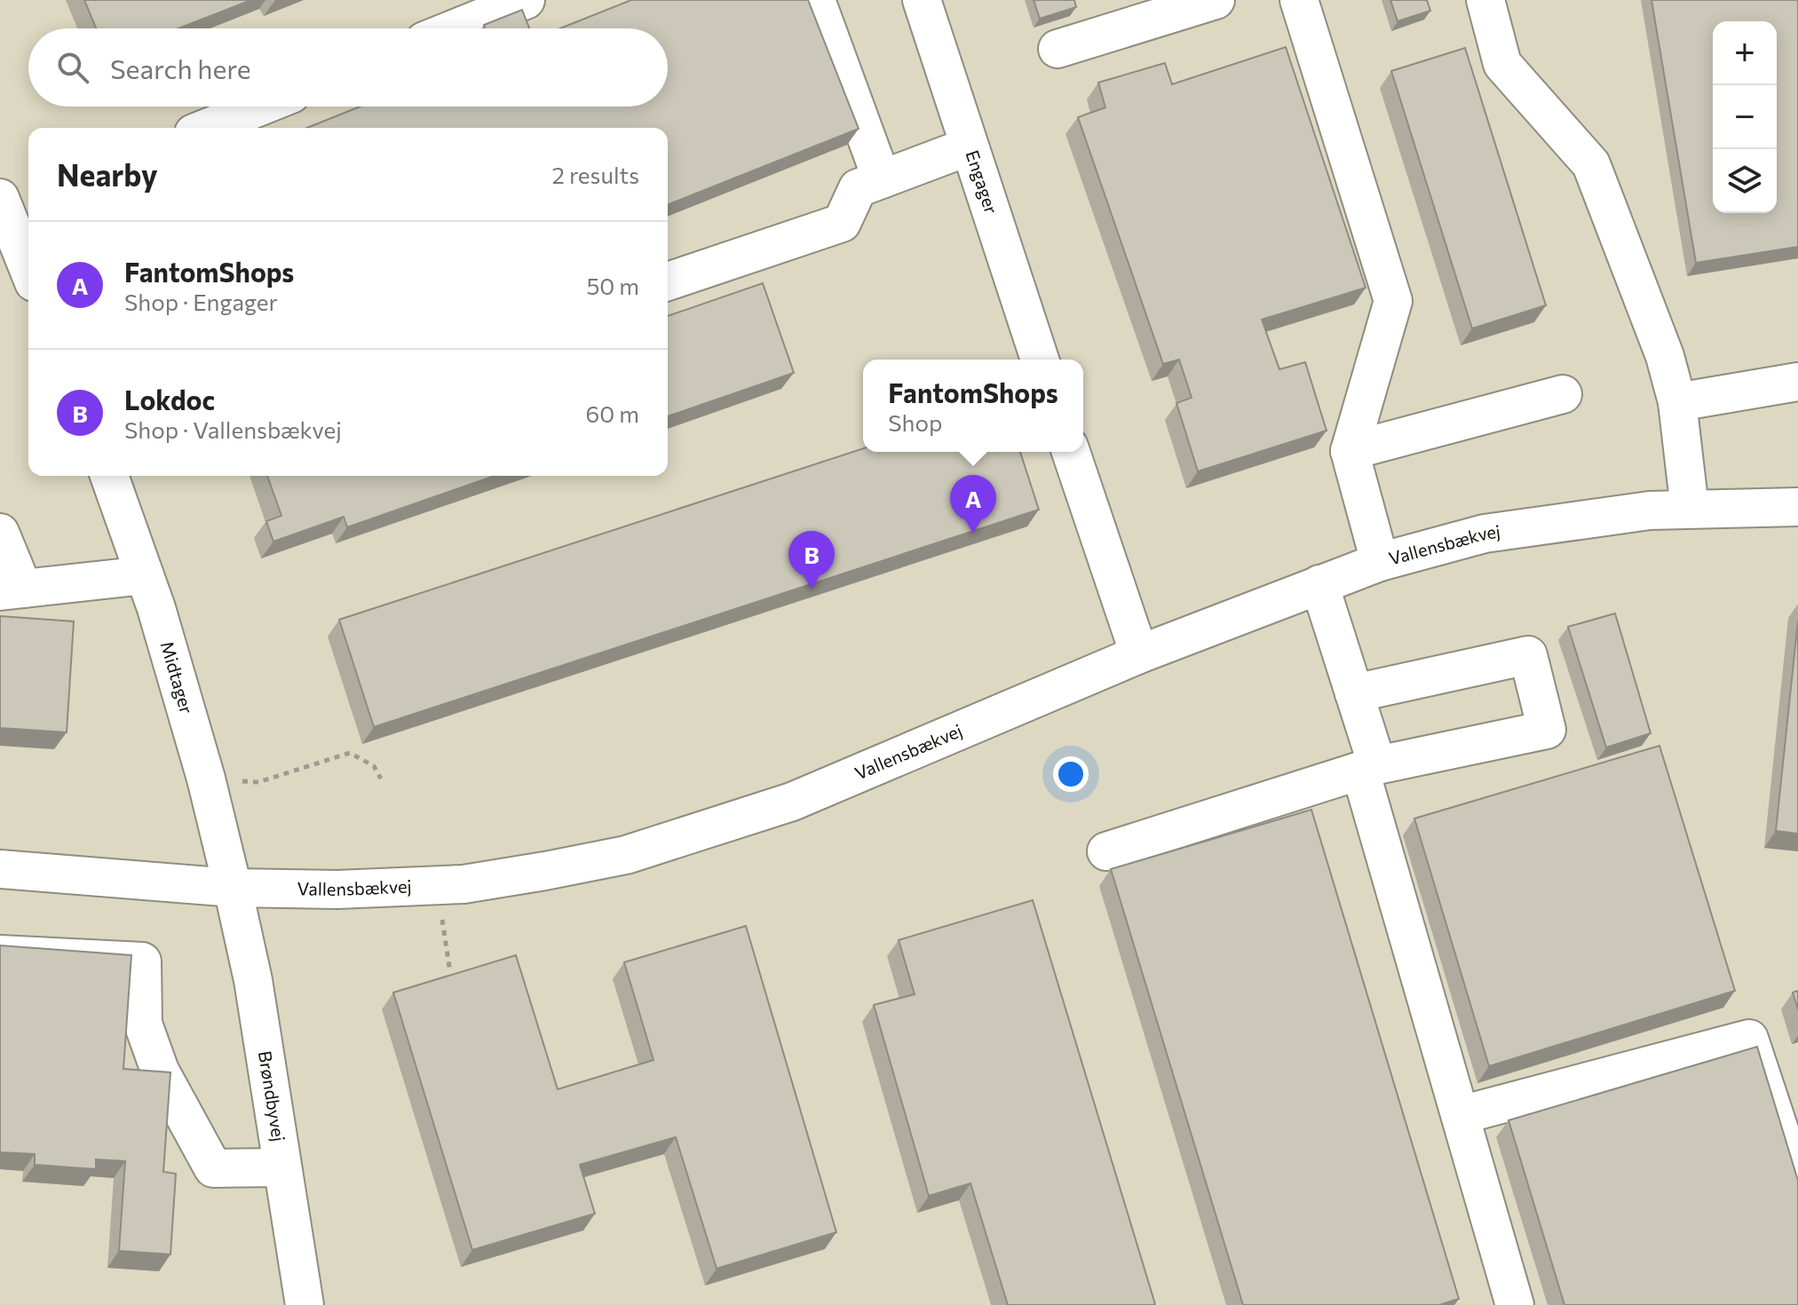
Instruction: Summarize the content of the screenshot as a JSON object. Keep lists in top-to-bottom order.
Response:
{
  "streets": {
    "street": [
      "Engager",
      "Vallensbækvej",
      "Midtager",
      "Brøndbyvej"
    ]
  },
  "crossings": [
    ["Vallensbækvej", "Midtager"],
    ["Vallensbækvej", "Brøndbyvej"],
    ["Midtager", "Brøndbyvej"]
  ],
  "page": {
    "map_buttons": ["+", "−"],
    "search": "Search here",
    "heading": ["Nearby", "2 results"],
    "list": [
      {
        "mark": "A",
        "name": "FantomShops",
        "note": "Shop · Engager",
        "value": "50 m"
      },
      {
        "mark": "B",
        "name": "Lokdoc",
        "note": "Shop · Vallensbækvej",
        "value": "60 m"
      }
    ],
    "popup": ["FantomShops", "Shop"],
    "pins": ["A", "B"]
  }
}
